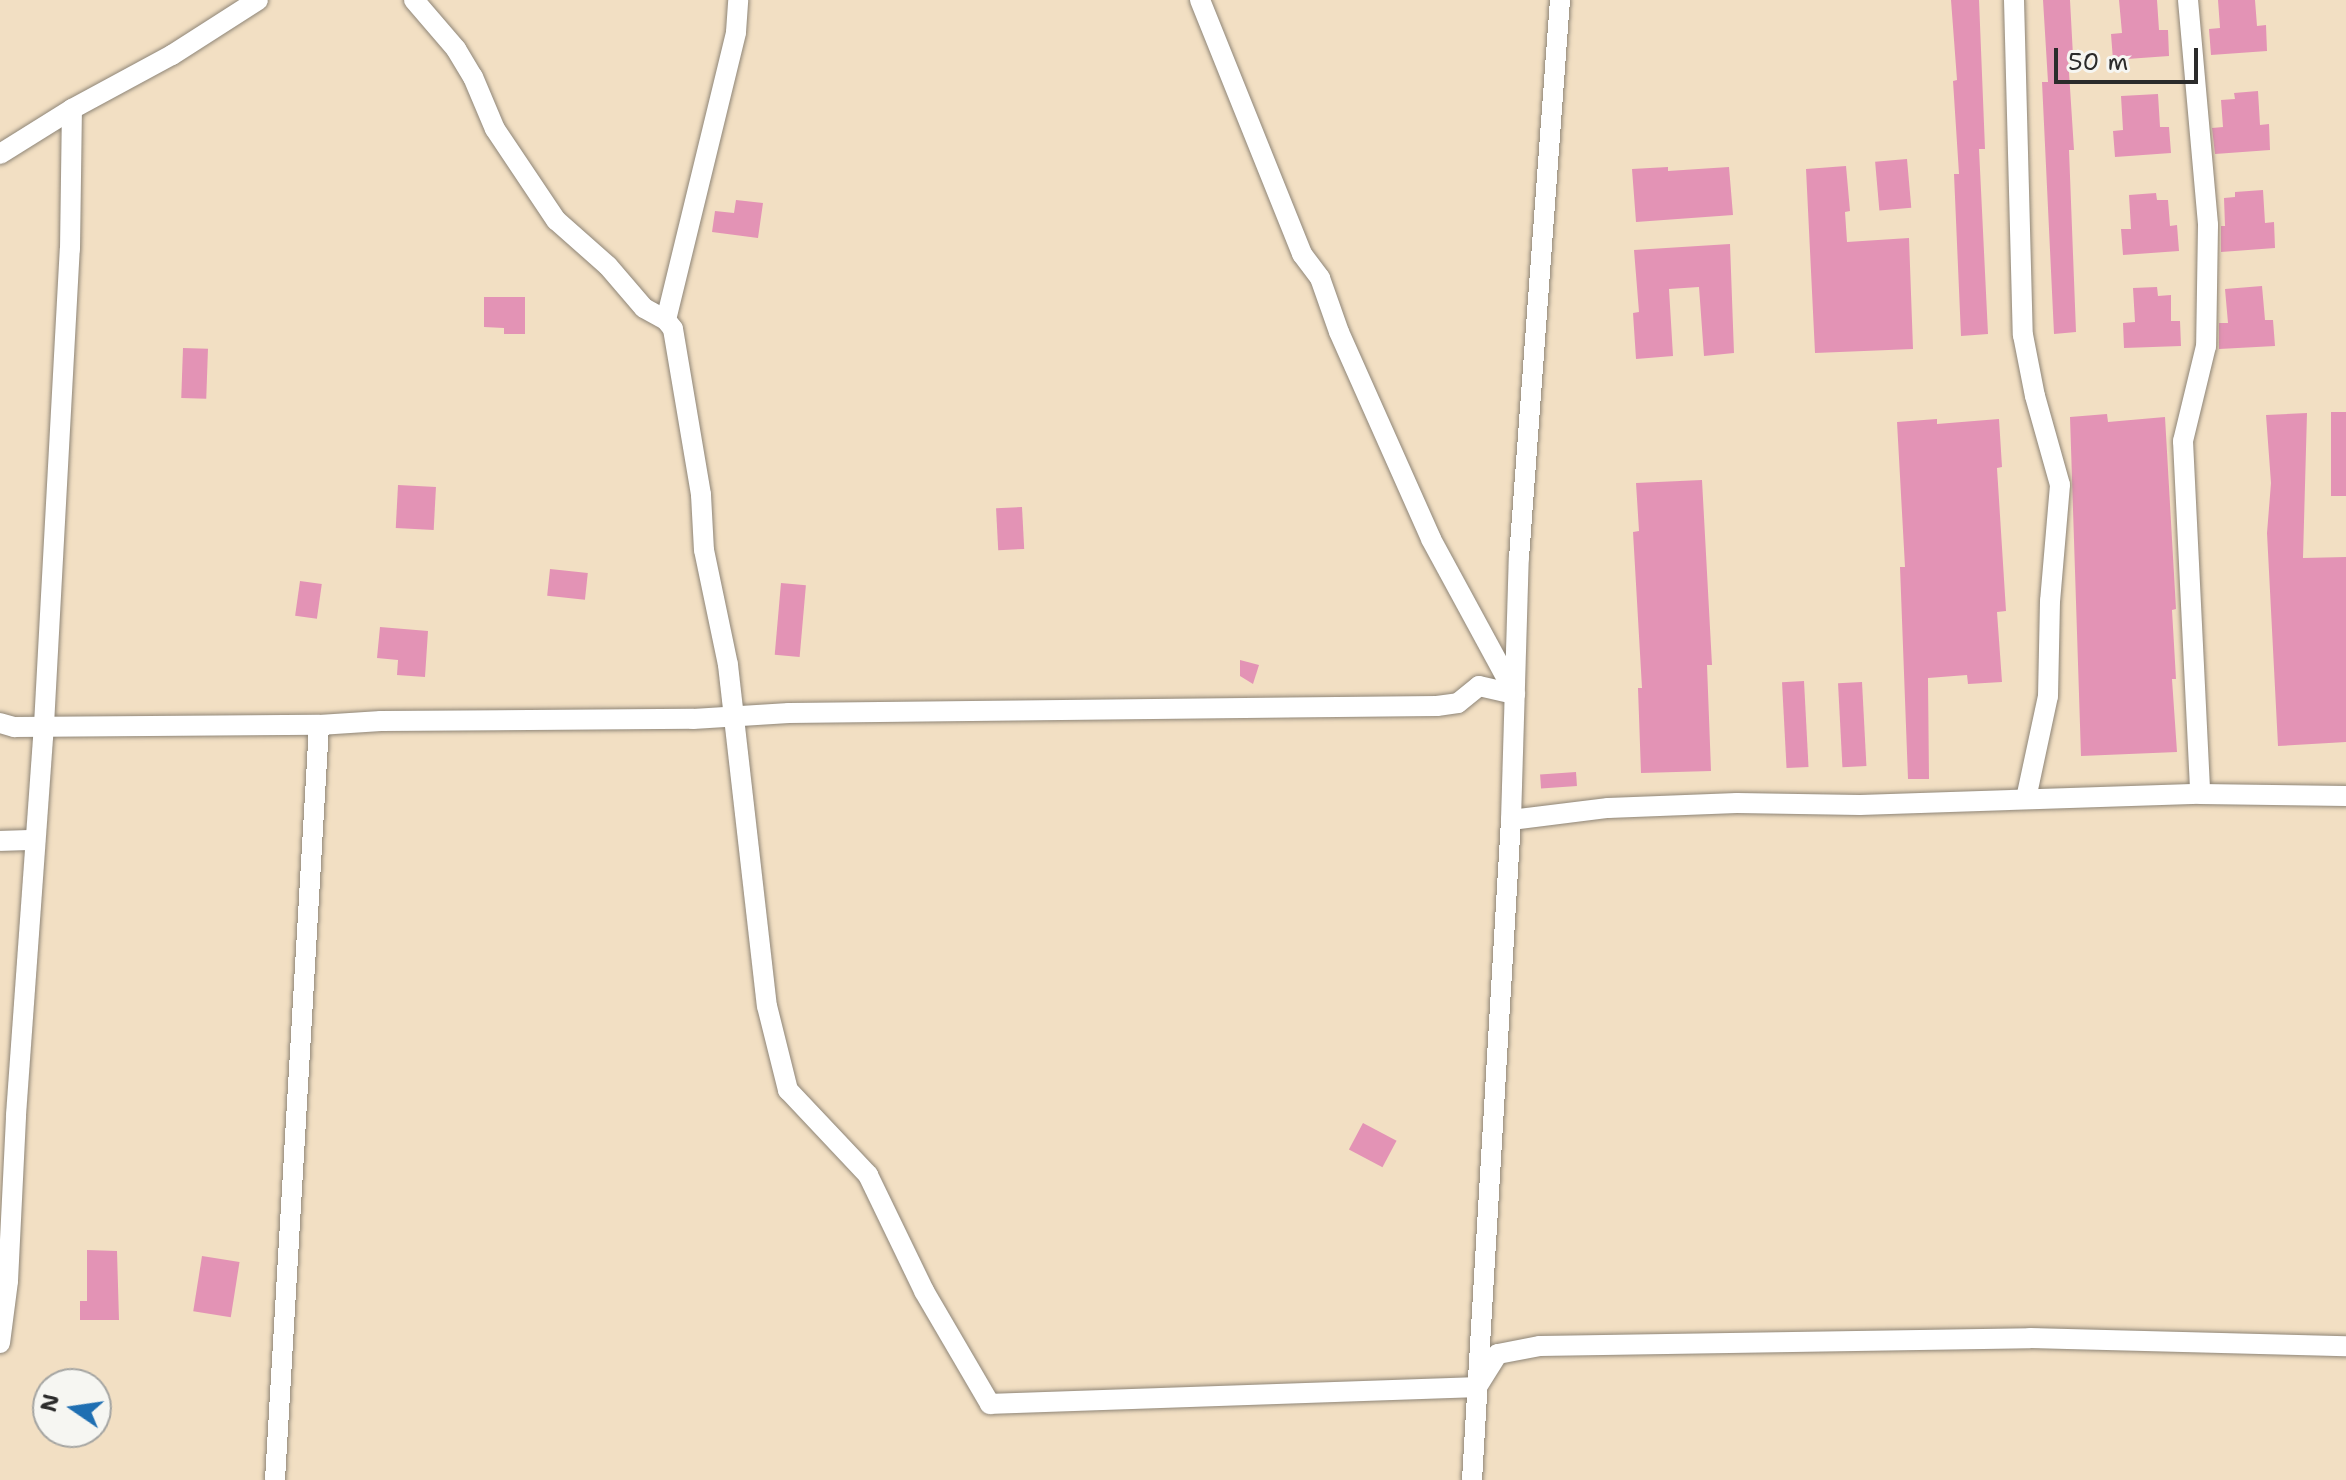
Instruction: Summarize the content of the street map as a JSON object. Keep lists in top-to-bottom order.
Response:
{
  "scale_bar": "50 m",
  "north": "left"
}
